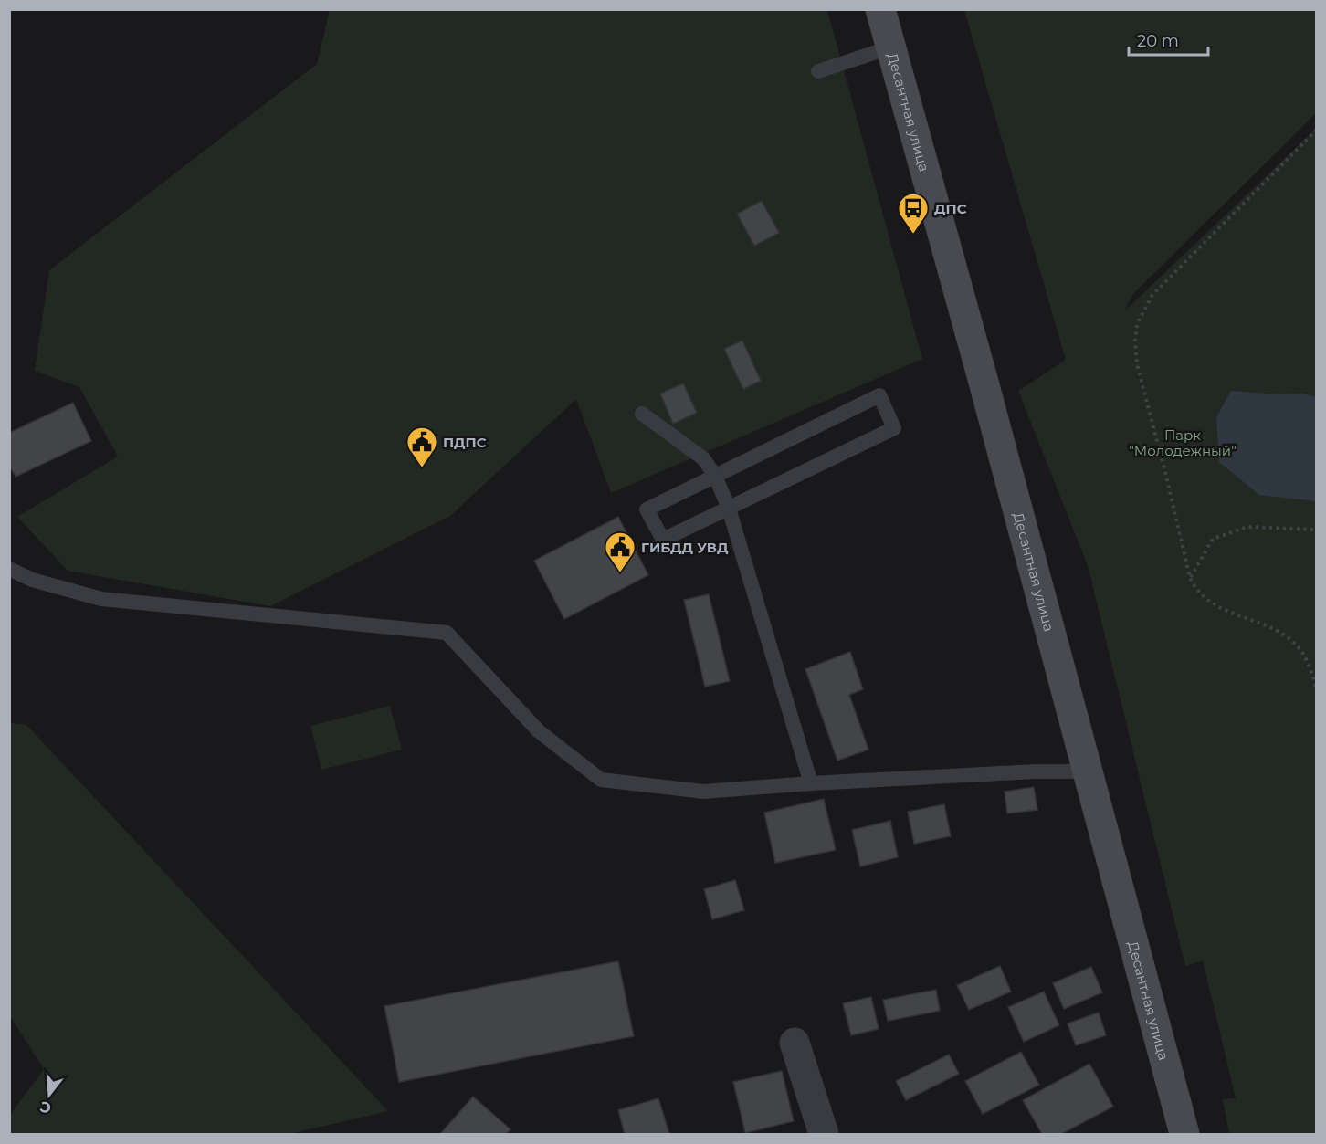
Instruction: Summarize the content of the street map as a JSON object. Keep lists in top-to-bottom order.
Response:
{
  "streets": {
    "street": ["Десантная улица"]
  },
  "parks": ["Парк \"Молодежный\""],
  "places": {
    "bus stop": ["ДПС"],
    "public building": ["ПДПС", "ГИБДД УВД"]
  },
  "scale_bar": "20 m",
  "north": "bottom"
}
